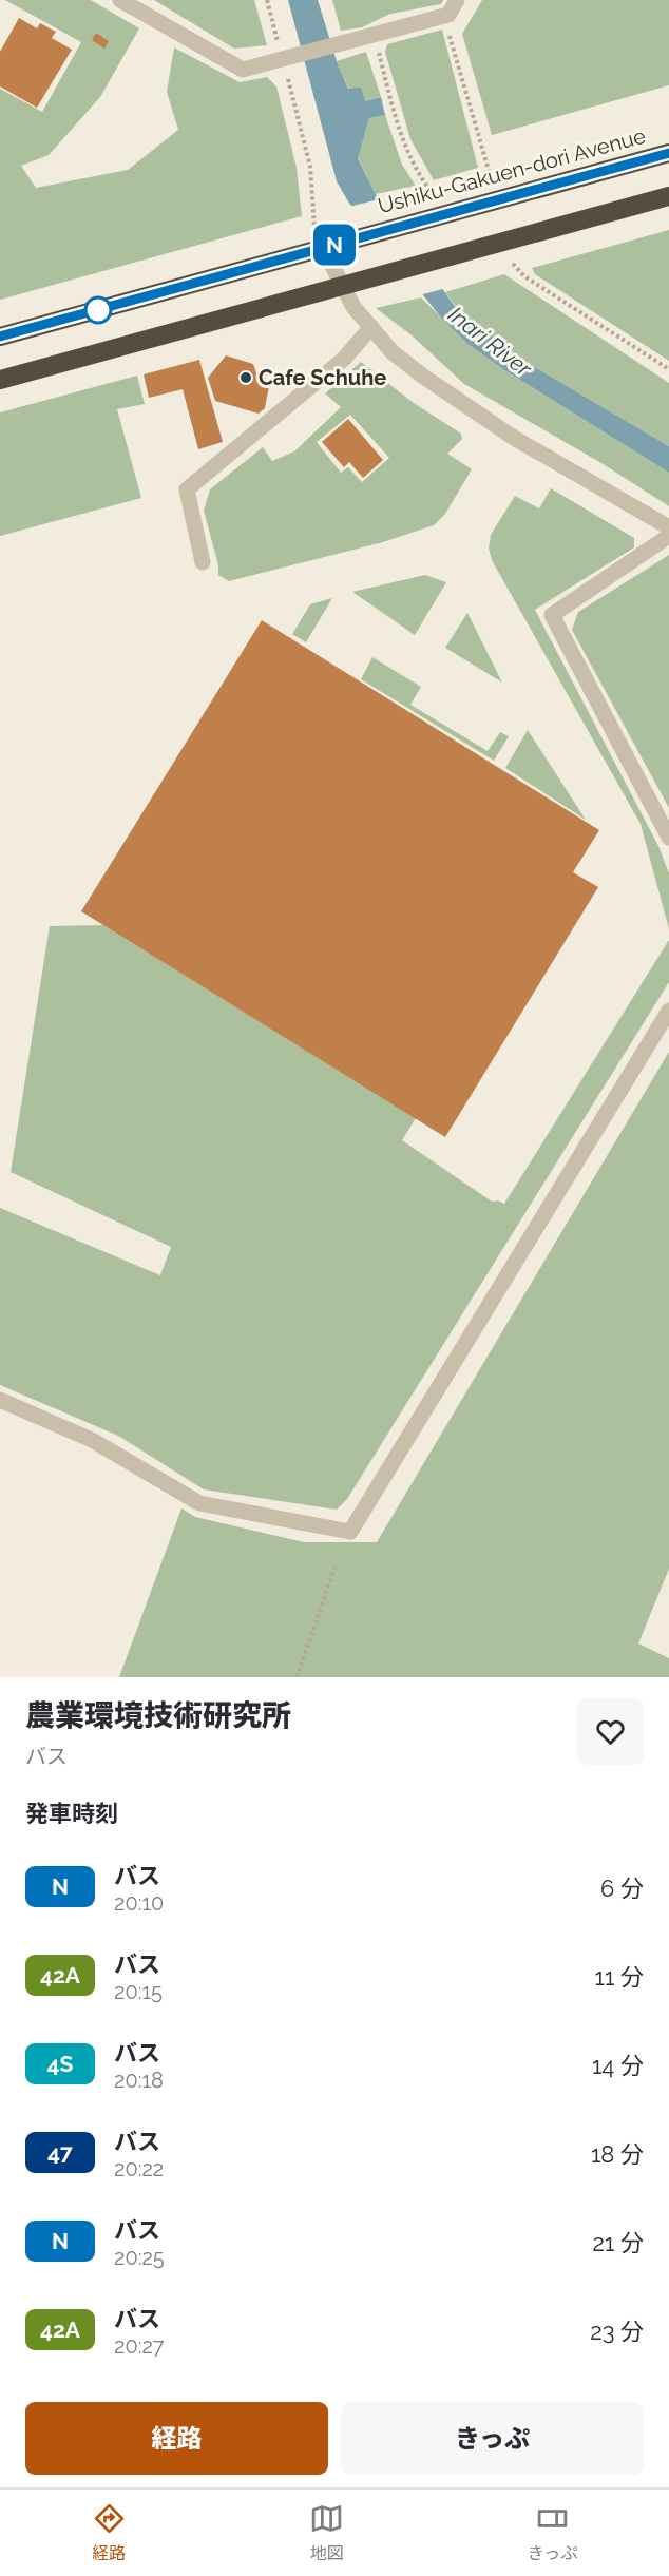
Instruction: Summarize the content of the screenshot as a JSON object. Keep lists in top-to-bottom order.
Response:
{
  "streets": {
    "highway": ["Ushiku-Gakuen-dori Avenue"]
  },
  "water": ["Inari River"],
  "places": ["Cafe Schuhe"],
  "lines": ["bus line N"],
  "page": {
    "on_map": "N",
    "heading": [
      ["農業環境技術研究所", "バス"],
      "発車時刻"
    ],
    "list": [
      {
        "mark": "N",
        "name": "バス",
        "note": "20:10",
        "value": "6 分"
      },
      {
        "mark": "42A",
        "name": "バス",
        "note": "20:15",
        "value": "11 分"
      },
      {
        "mark": "4S",
        "name": "バス",
        "note": "20:18",
        "value": "14 分"
      },
      {
        "mark": "47",
        "name": "バス",
        "note": "20:22",
        "value": "18 分"
      },
      {
        "mark": "N",
        "name": "バス",
        "note": "20:25",
        "value": "21 分"
      },
      {
        "mark": "42A",
        "name": "バス",
        "note": "20:27",
        "value": "23 分"
      }
    ],
    "buttons": ["経路", "きっぷ"],
    "tabs": ["経路", "地図", "きっぷ"]
  }
}
